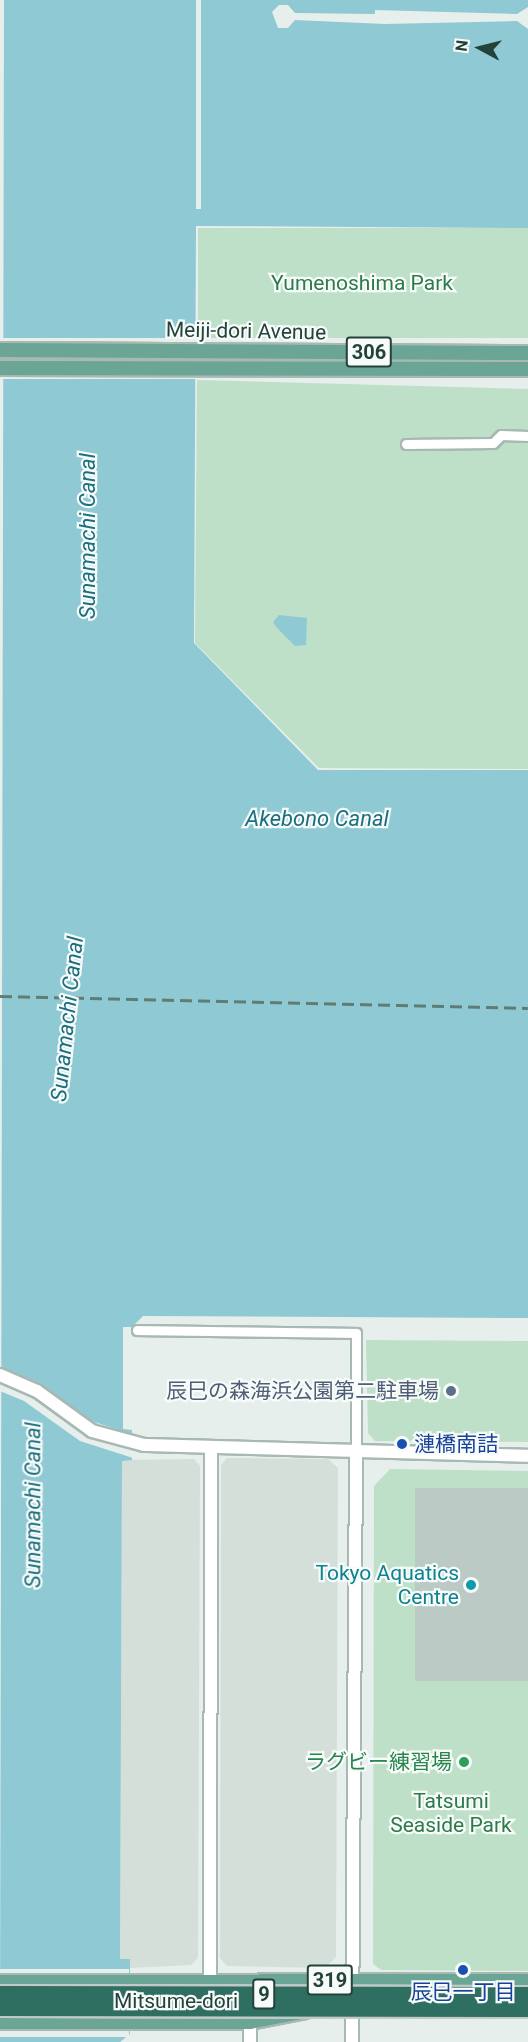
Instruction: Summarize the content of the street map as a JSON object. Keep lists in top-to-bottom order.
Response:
{
  "streets": {
    "highway": ["9"],
    "main road": [
      "Meiji-dori Avenue",
      "306",
      "319",
      "Mitsume-dori"
    ]
  },
  "crossings": [
    ["9", "Mitsume-dori"]
  ],
  "water": ["Sunamachi Canal", "Akebono Canal"],
  "parks": ["Yumenoshima Park", "Tatsumi Seaside Park"],
  "places": [
    "辰巳の森海浜公園第二駐車場",
    "漣橋南詰",
    "Tokyo Aquatics Centre",
    "ラグビー練習場",
    "辰巳一丁目"
  ],
  "north": "left"
}
